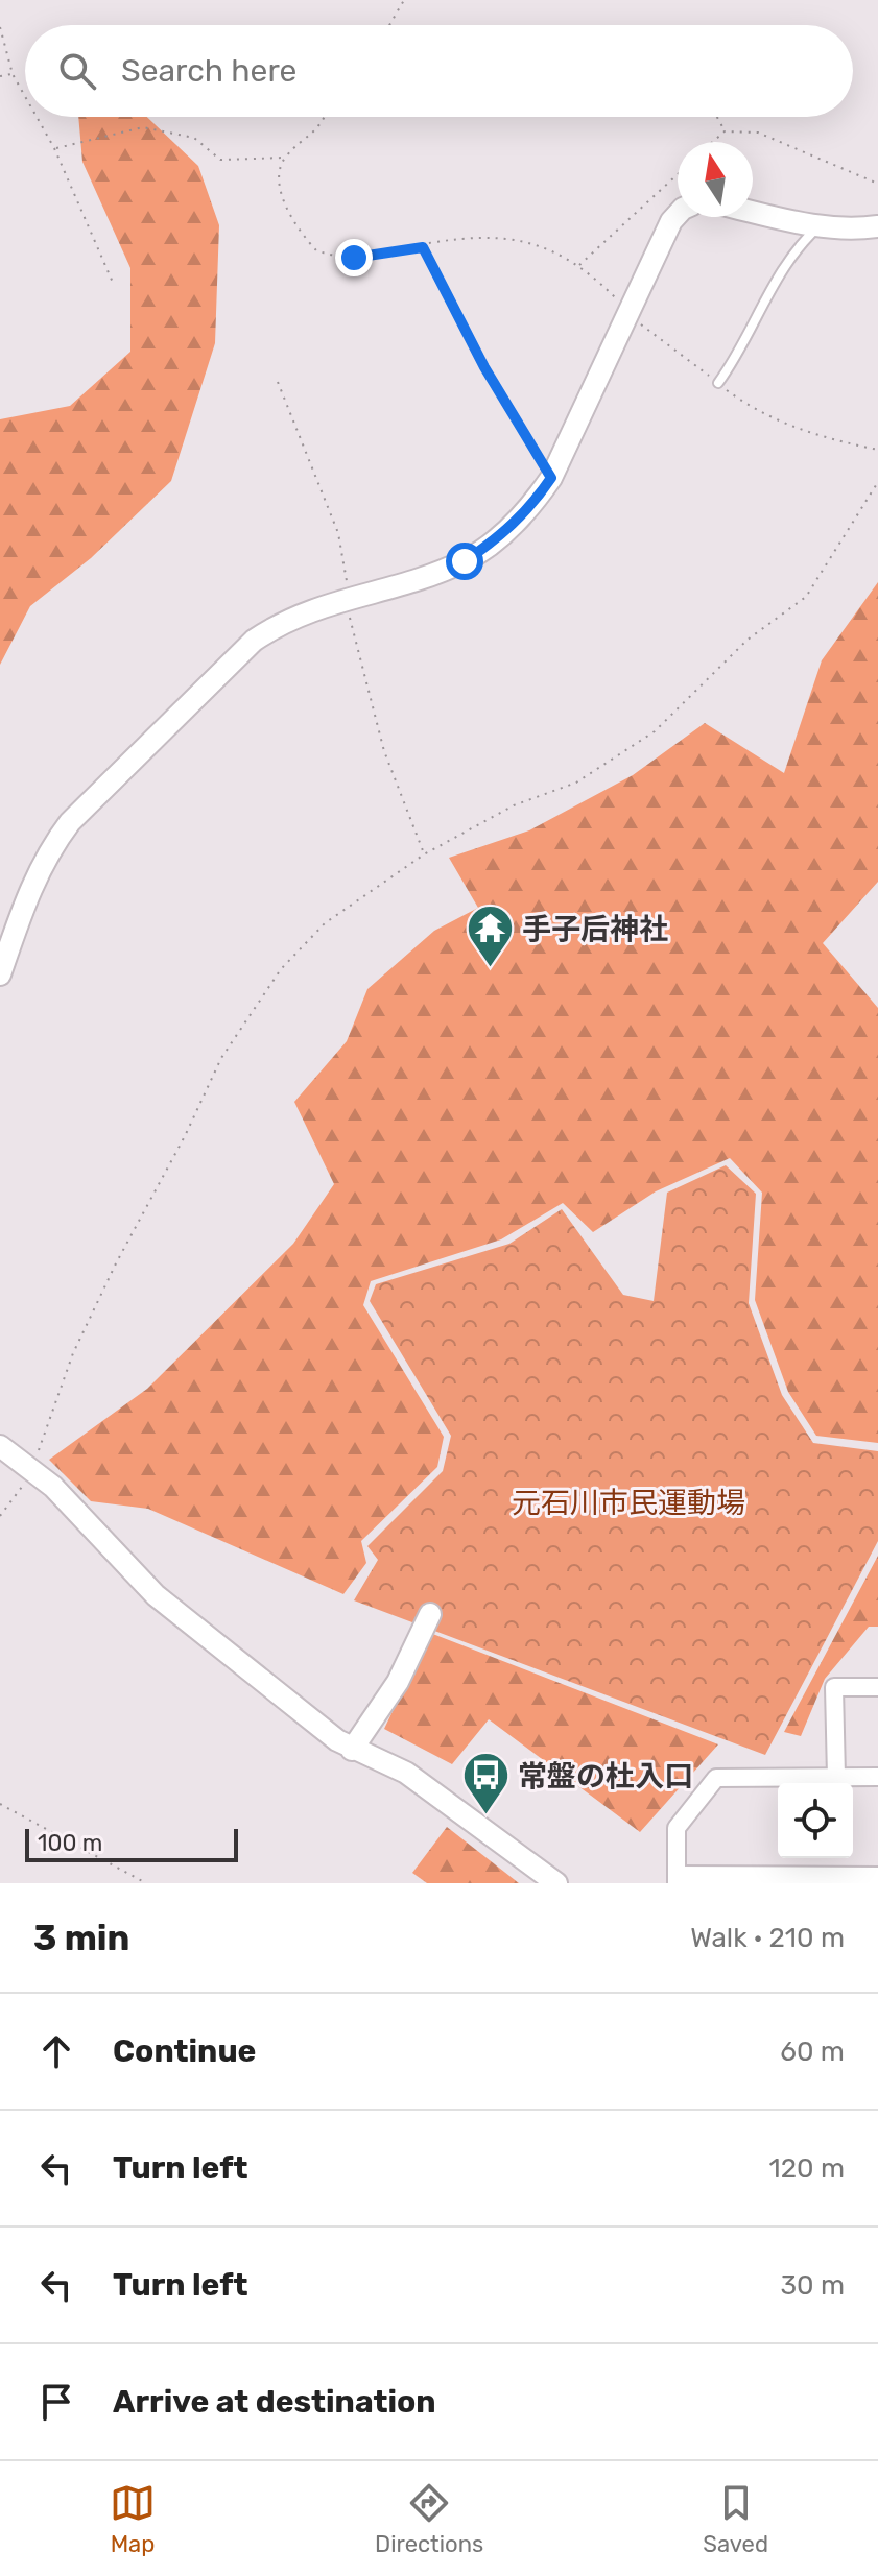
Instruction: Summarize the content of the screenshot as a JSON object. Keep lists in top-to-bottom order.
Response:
{
  "parks": ["元石川市民運動場"],
  "places": {
    "temple": ["手子后神社"],
    "bus stop": ["常盤の杜入口"]
  },
  "scale_bar": "100 m",
  "north": "top",
  "page": {
    "search": "Search here",
    "scale": "100 m",
    "heading": ["3 min", "Walk · 210 m"],
    "list": [
      ["Continue", "60 m"],
      ["Turn left", "120 m"],
      ["Turn left", "30 m"],
      "Arrive at destination"
    ],
    "nav": ["Map", "Directions", "Saved"]
  }
}
